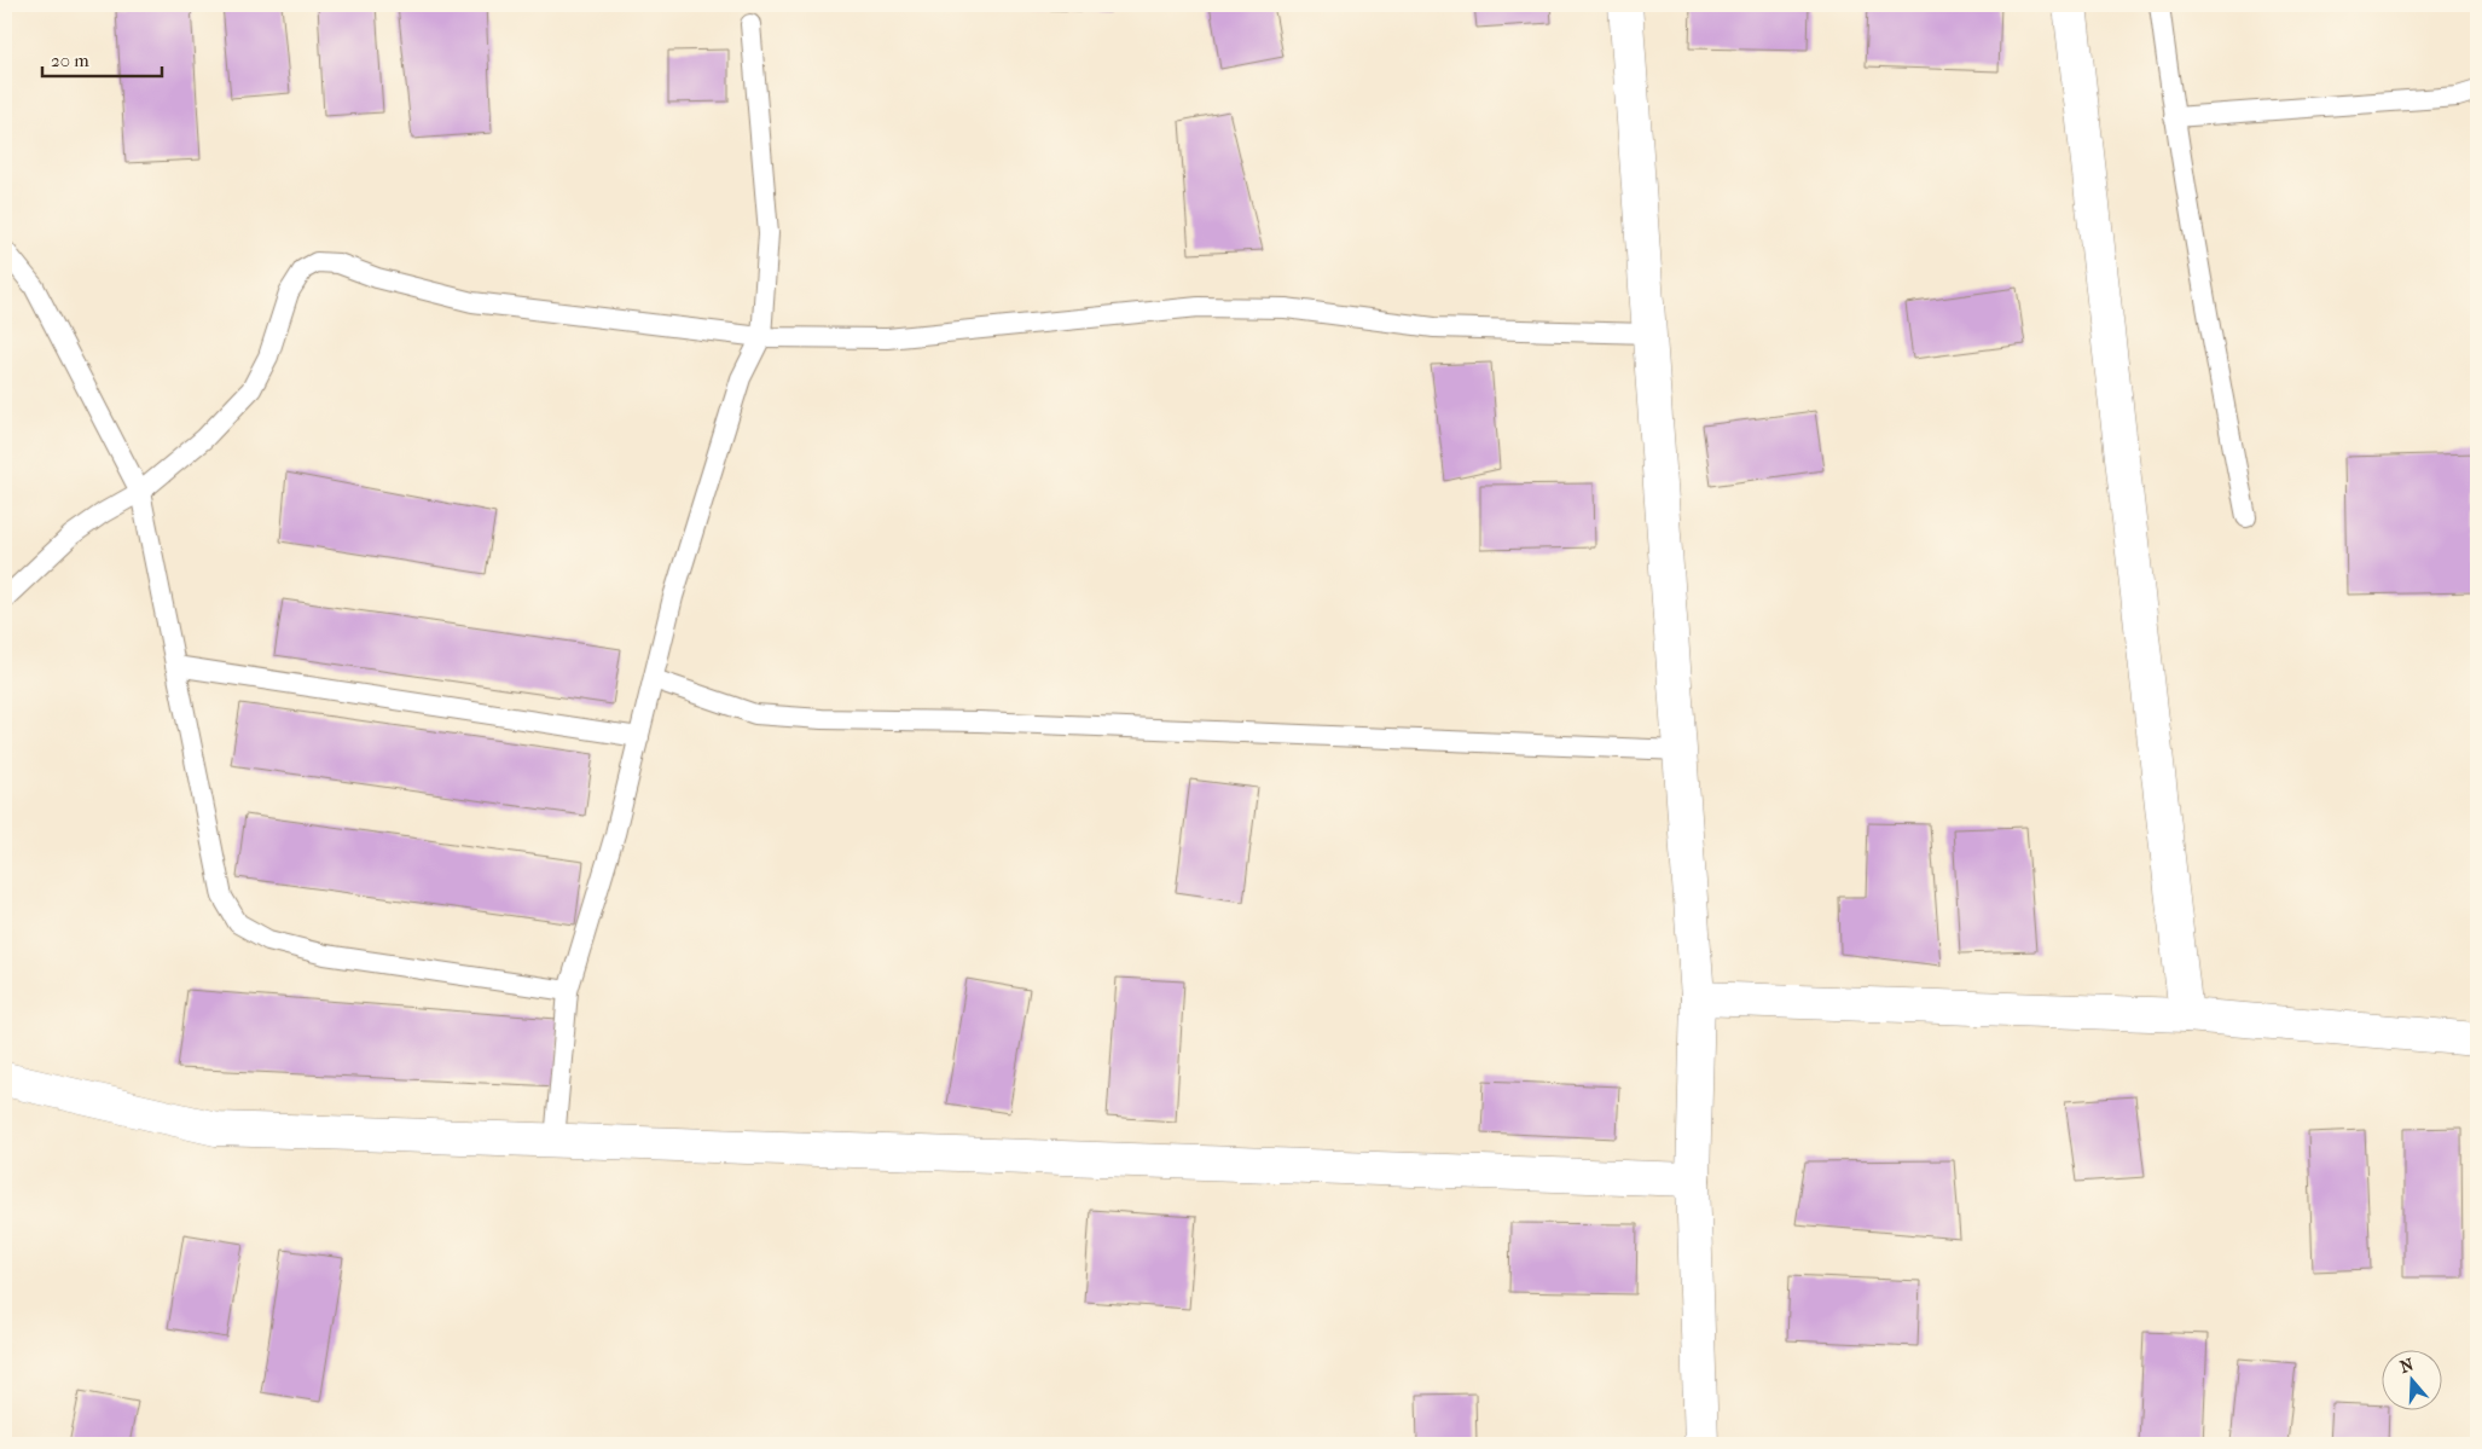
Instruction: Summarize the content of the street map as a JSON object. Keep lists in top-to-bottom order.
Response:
{
  "scale_bar": "20 m",
  "north": "top"
}
